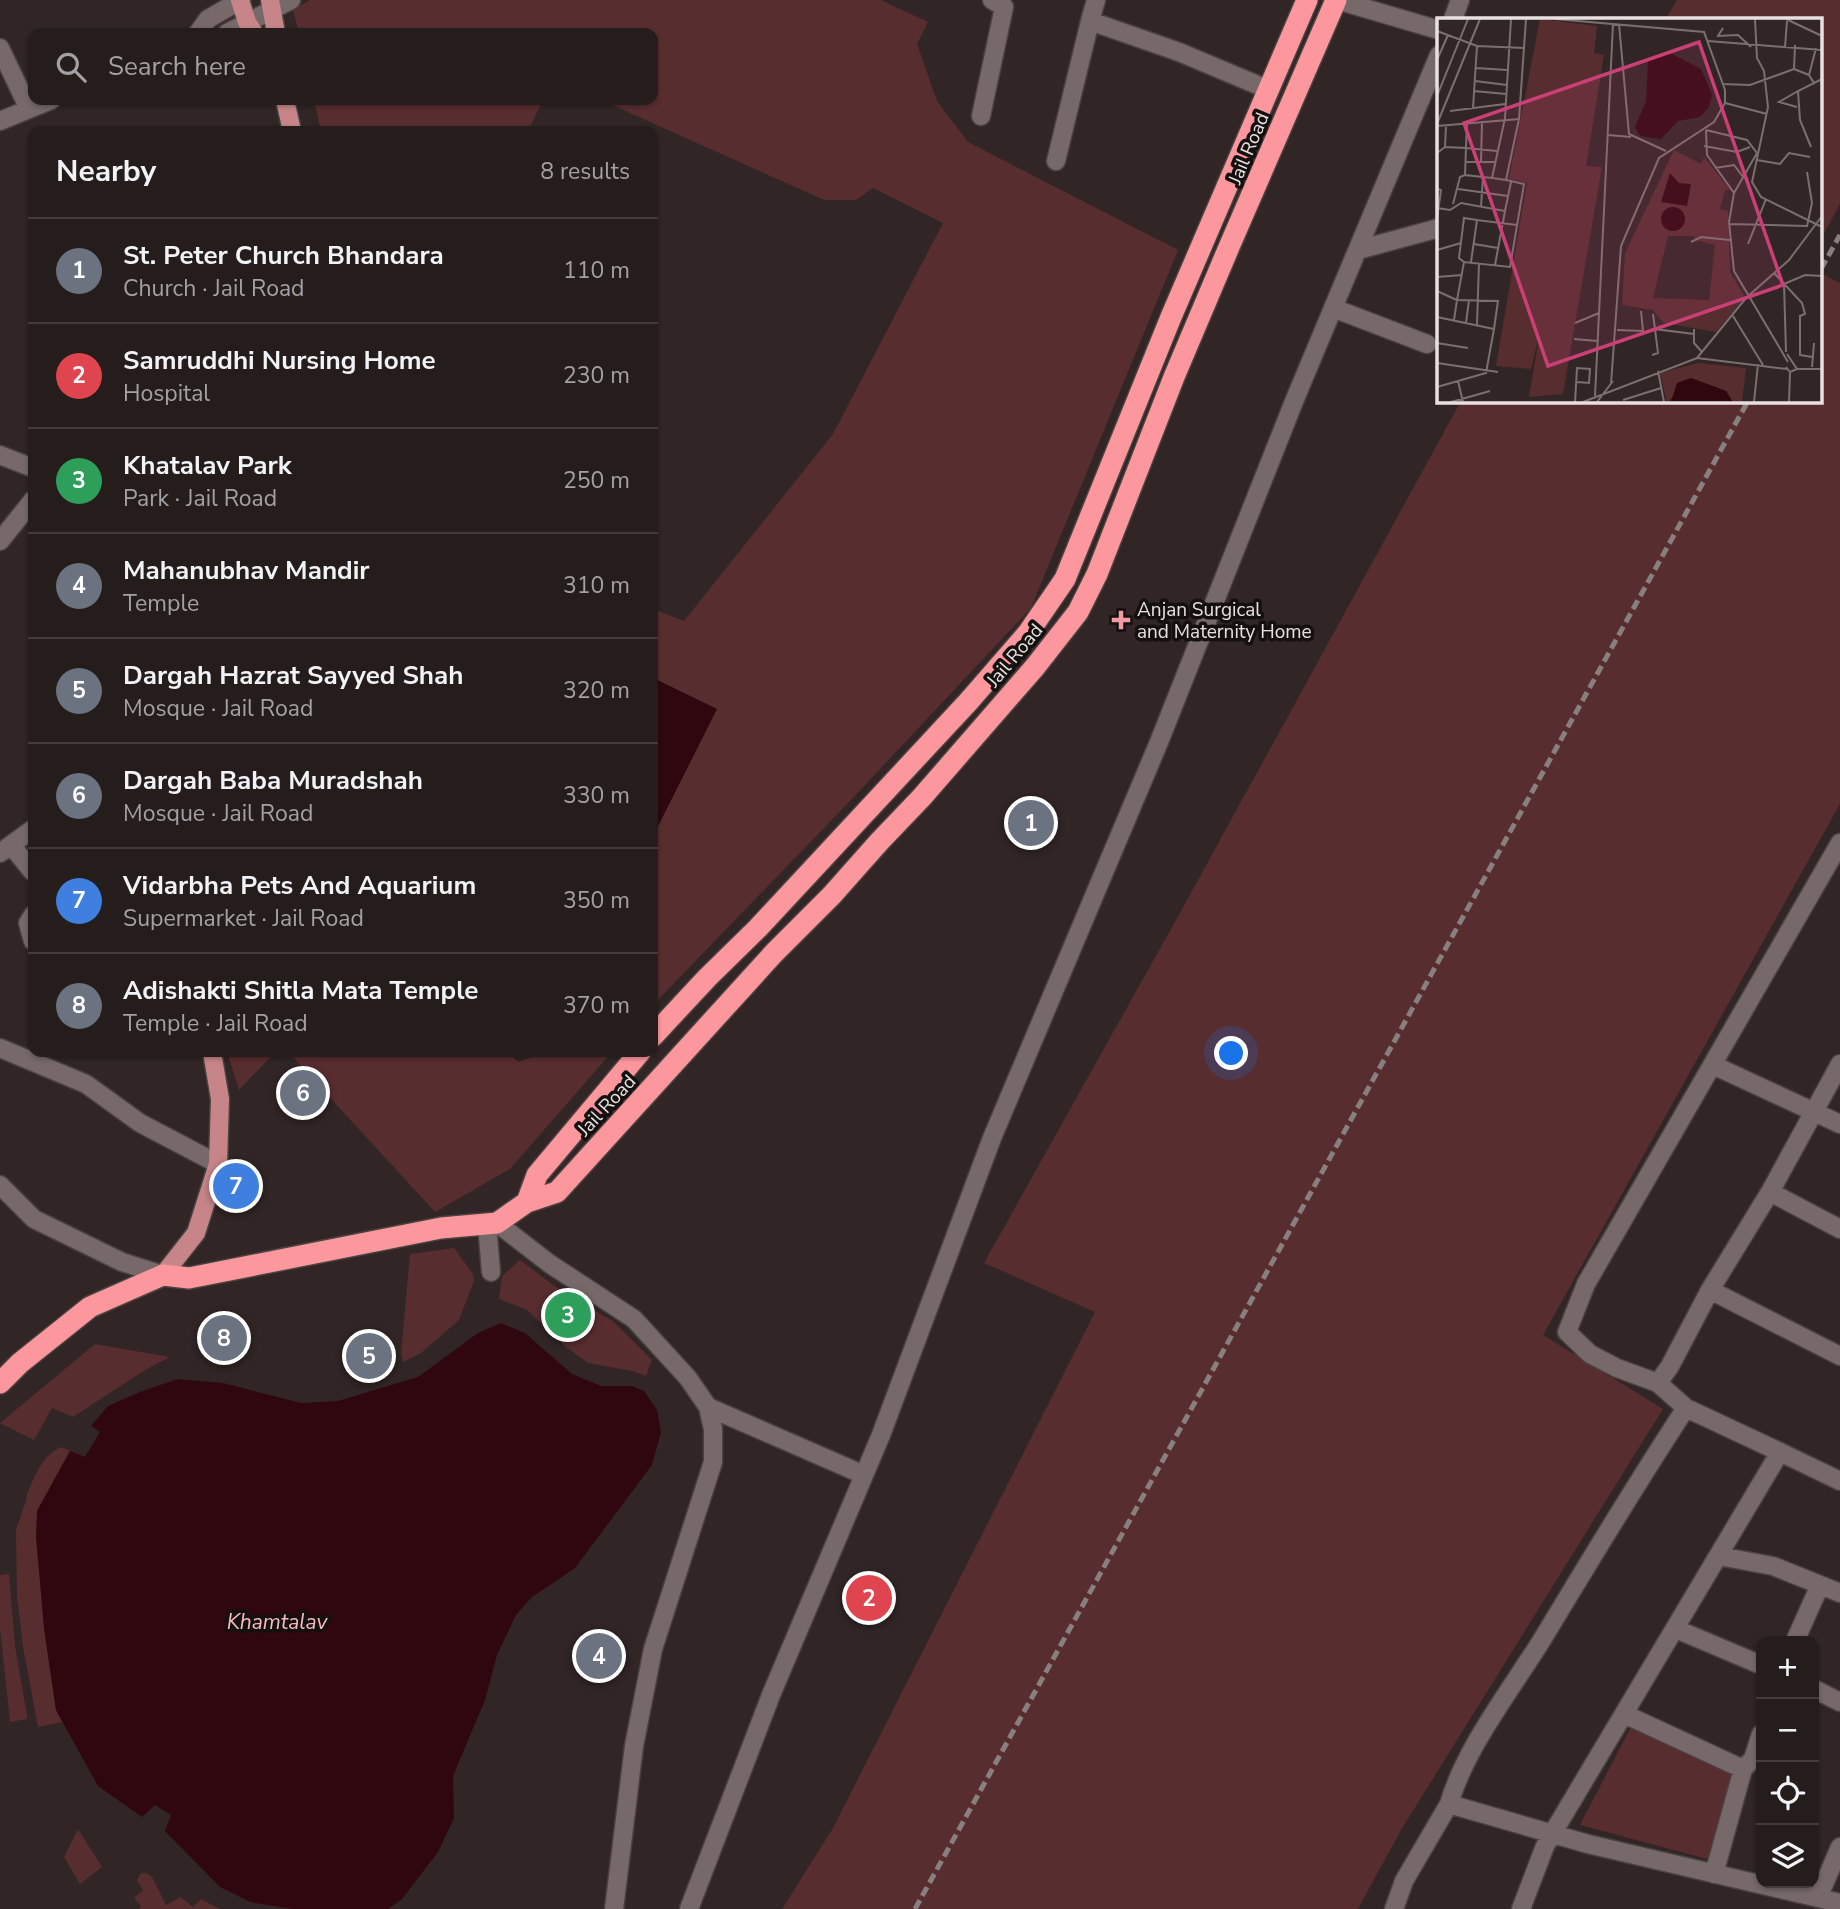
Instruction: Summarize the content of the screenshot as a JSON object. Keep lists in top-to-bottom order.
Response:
{
  "streets": {
    "highway": ["Jail Road"]
  },
  "water": ["Khamtalav"],
  "places": {
    "health": ["Anjan Surgical and Maternity Home"]
  },
  "page": {
    "search": "Search here",
    "heading": ["Nearby", "8 results"],
    "list": [
      {
        "mark": "1",
        "name": "St. Peter Church Bhandara",
        "note": "Church · Jail Road",
        "value": "110 m"
      },
      {
        "mark": "2",
        "name": "Samruddhi Nursing Home",
        "note": "Hospital",
        "value": "230 m"
      },
      {
        "mark": "3",
        "name": "Khatalav Park",
        "note": "Park · Jail Road",
        "value": "250 m"
      },
      {
        "mark": "4",
        "name": "Mahanubhav Mandir",
        "note": "Temple",
        "value": "310 m"
      },
      {
        "mark": "5",
        "name": "Dargah Hazrat Sayyed Shah",
        "note": "Mosque · Jail Road",
        "value": "320 m"
      },
      {
        "mark": "6",
        "name": "Dargah Baba Muradshah",
        "note": "Mosque · Jail Road",
        "value": "330 m"
      },
      {
        "mark": "7",
        "name": "Vidarbha Pets And Aquarium",
        "note": "Supermarket · Jail Road",
        "value": "350 m"
      },
      {
        "mark": "8",
        "name": "Adishakti Shitla Mata Temple",
        "note": "Temple · Jail Road",
        "value": "370 m"
      }
    ],
    "pins": [
      "1",
      "6",
      "7",
      "3",
      "8",
      "5",
      "2",
      "4"
    ],
    "map_buttons": ["+", "−"]
  }
}
